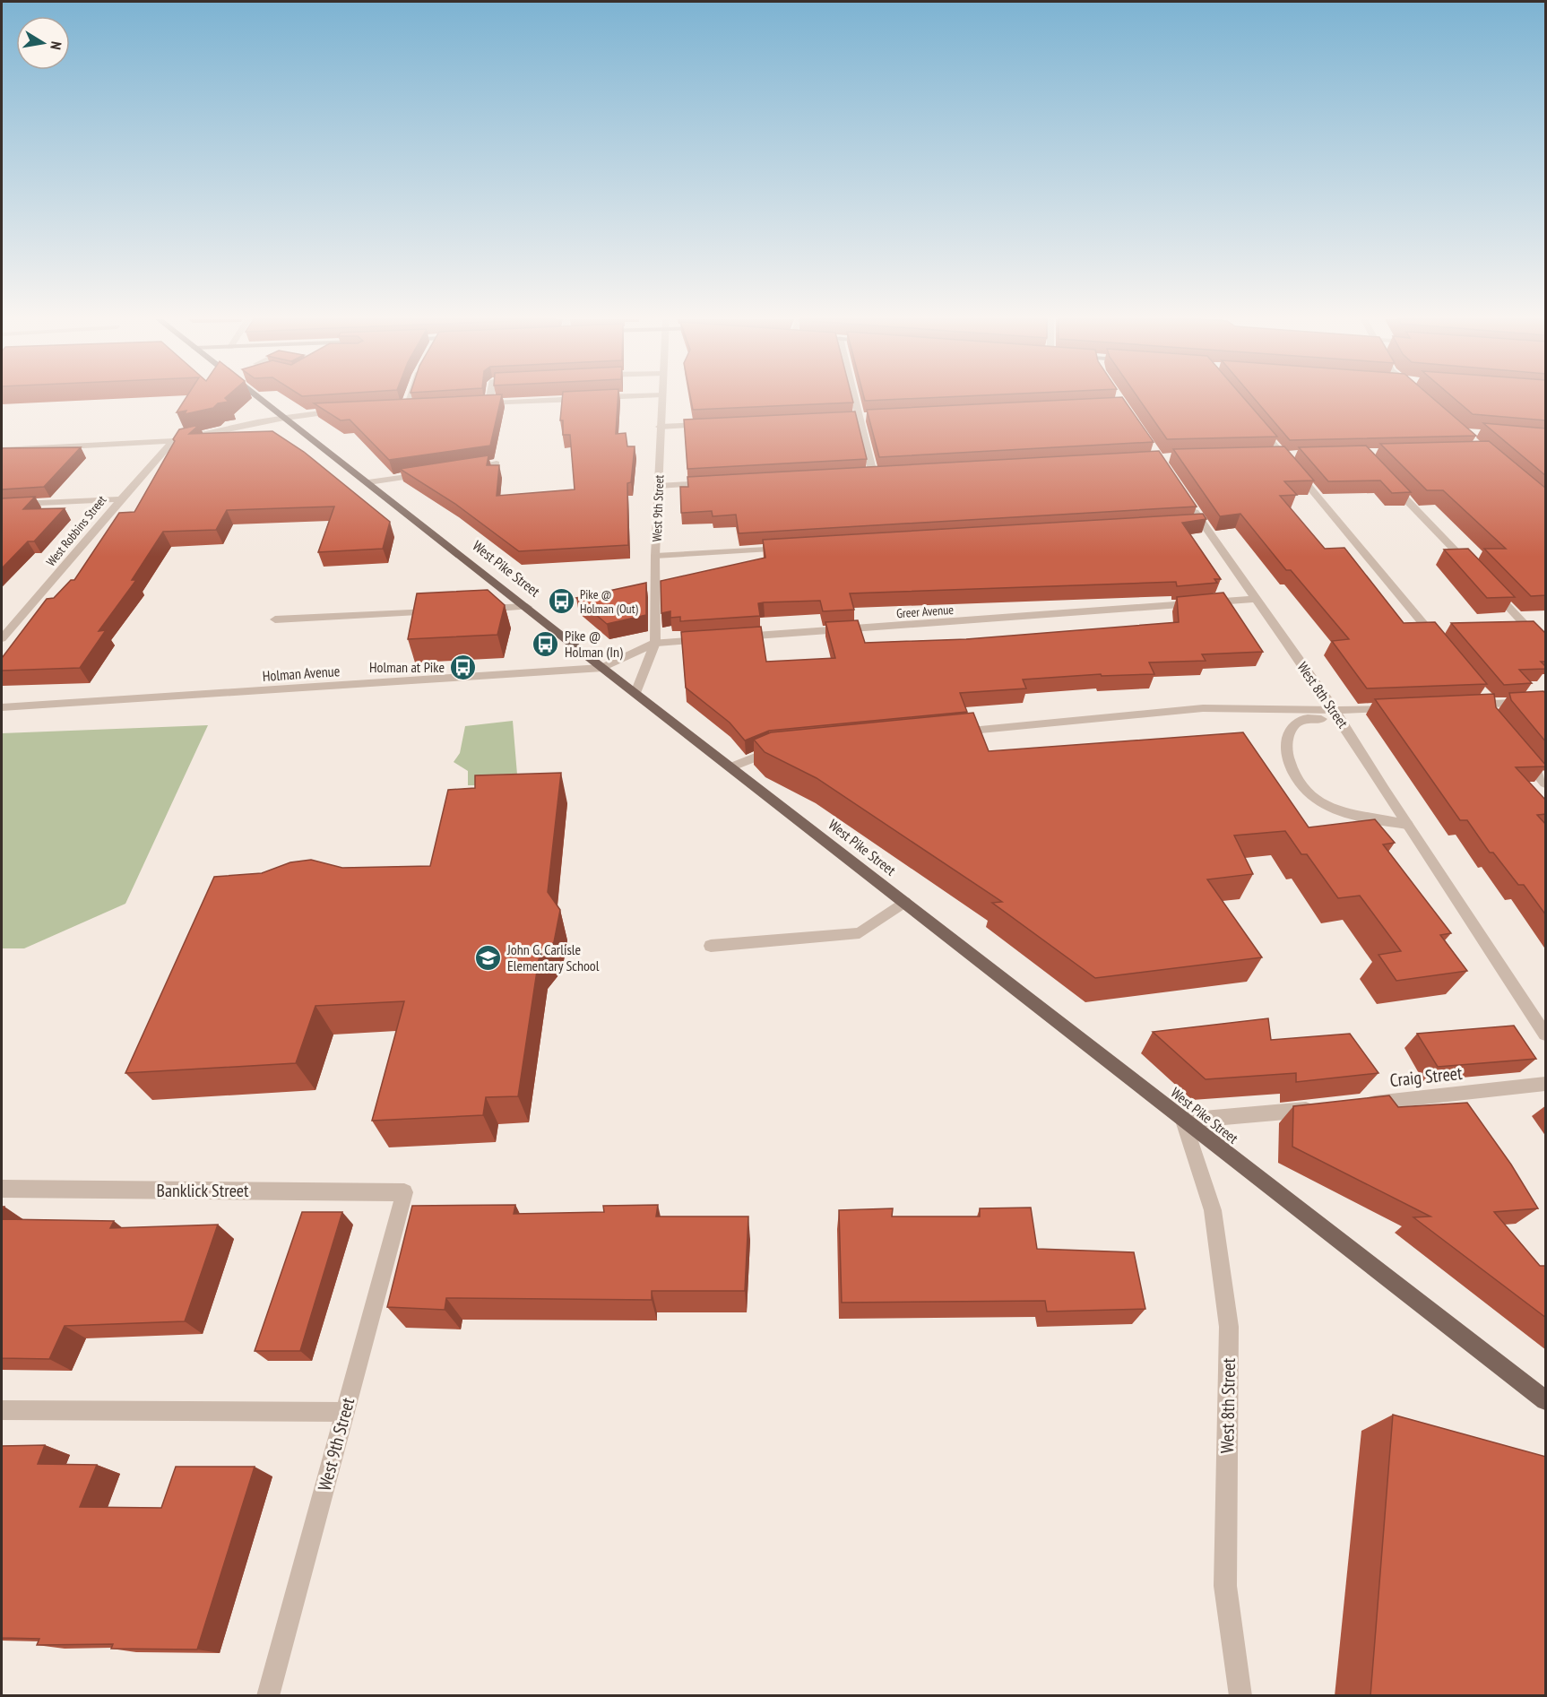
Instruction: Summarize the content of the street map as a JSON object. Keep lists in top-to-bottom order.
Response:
{
  "streets": {
    "main road": ["West Pike Street"],
    "street": [
      "West 9th Street",
      "West Robbins Street",
      "Greer Avenue",
      "Holman Avenue",
      "West 8th Street",
      "Craig Street",
      "Banklick Street"
    ]
  },
  "crossings": [
    ["West 9th Street", "West Pike Street"],
    ["West 9th Street", "Banklick Street"],
    ["West Pike Street", "Holman Avenue"],
    ["West Pike Street", "West 8th Street"],
    ["Greer Avenue", "West 8th Street"]
  ],
  "places": {
    "bus stop": ["Pike @ Holman (Out)", "Pike @ Holman (In)", "Holman at Pike"],
    "school or university": ["John G. Carlisle Elementary School"]
  },
  "north": "right"
}
